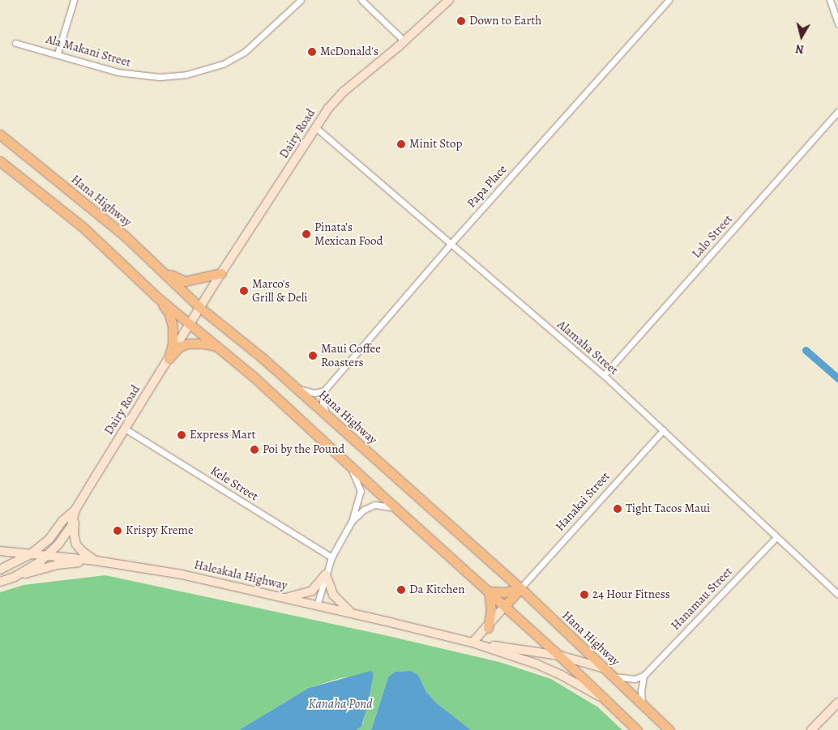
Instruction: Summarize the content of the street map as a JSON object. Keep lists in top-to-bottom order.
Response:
{
  "streets": {
    "main road": ["Hana Highway"],
    "street": [
      "Ala Makani Street",
      "Dairy Road",
      "Papa Place",
      "Lalo Street",
      "Alamaha Street",
      "Kele Street",
      "Hanakai Street",
      "Haleakala Highway",
      "Hanamau Street"
    ]
  },
  "crossings": [
    ["Dairy Road", "Hana Highway"],
    ["Dairy Road", "Alamaha Street"],
    ["Dairy Road", "Kele Street"],
    ["Dairy Road", "Haleakala Highway"],
    ["Papa Place", "Alamaha Street"],
    ["Hana Highway", "Hanakai Street"],
    ["Hana Highway", "Haleakala Highway"],
    ["Lalo Street", "Alamaha Street"],
    ["Alamaha Street", "Hanakai Street"],
    ["Alamaha Street", "Hanamau Street"]
  ],
  "water": ["Kanaha Pond"],
  "places": [
    "Down to Earth",
    "McDonald's",
    "Minit Stop",
    "Pinata’s Mexican Food",
    "Marco's Grill & Deli",
    "Maui Coffee Roasters",
    "Express Mart",
    "Poi by the Pound",
    "Tight Tacos Maui",
    "Krispy Kreme",
    "Da Kitchen",
    "24 Hour Fitness"
  ],
  "north": "bottom"
}
